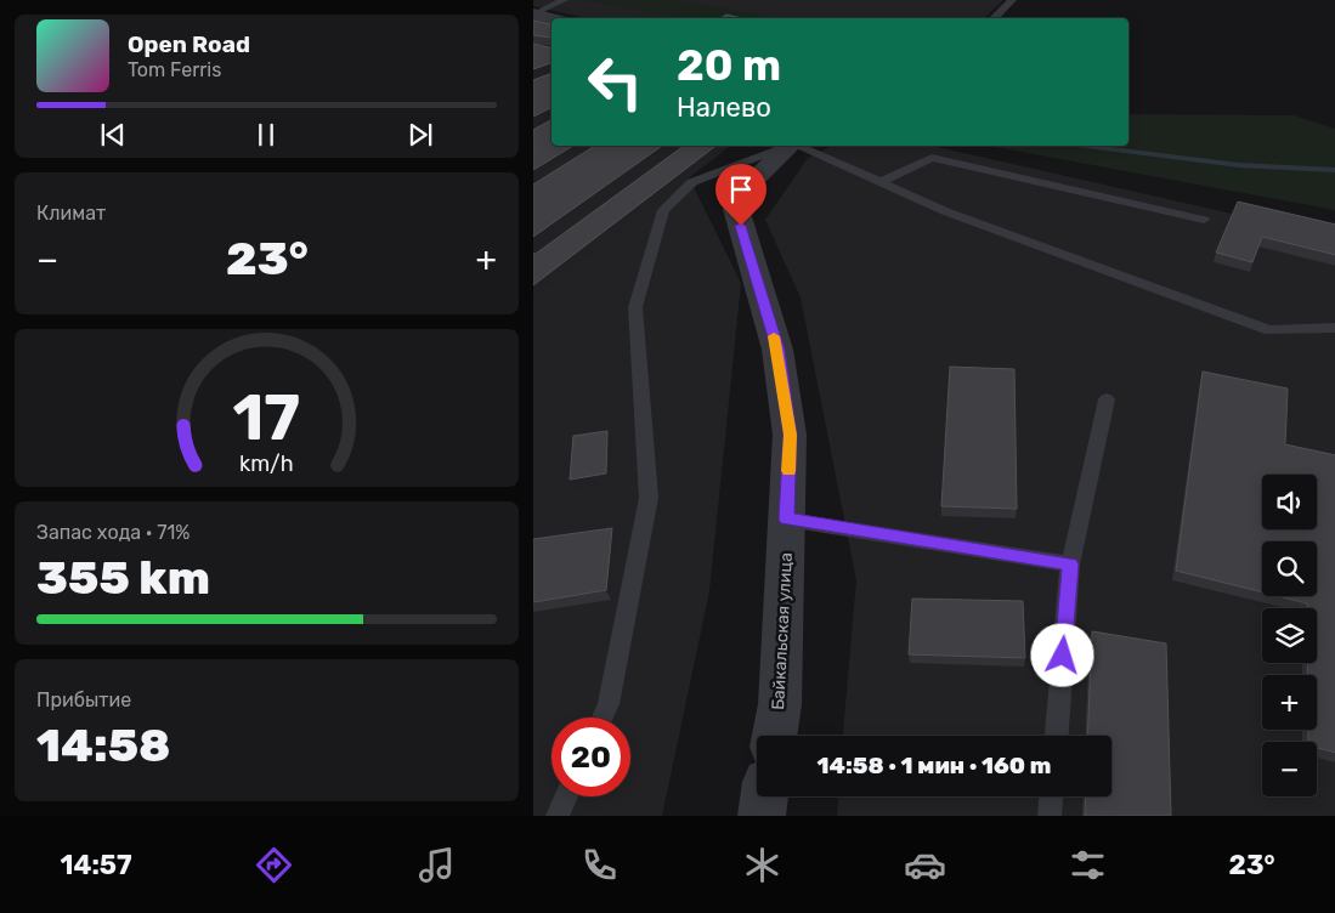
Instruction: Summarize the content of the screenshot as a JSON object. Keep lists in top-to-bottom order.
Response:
{
  "streets": {
    "street": ["Байкальская улица"]
  },
  "page": {
    "turn": ["20 m", "Налево"],
    "song": ["Open Road", "Tom Ferris"],
    "tile": [
      "Климат",
      ["Запас хода · 71%", "355 km"],
      ["Прибытие", "14:58"]
    ],
    "heat": ["−", "23°", "+"],
    "map_buttons": ["+", "−"],
    "limit": "20",
    "trip": "14:58 · 1 мин · 160 m",
    "tabs": ["14:57", "23°"],
    "gauge": ["17", "km/h"]
  }
}
